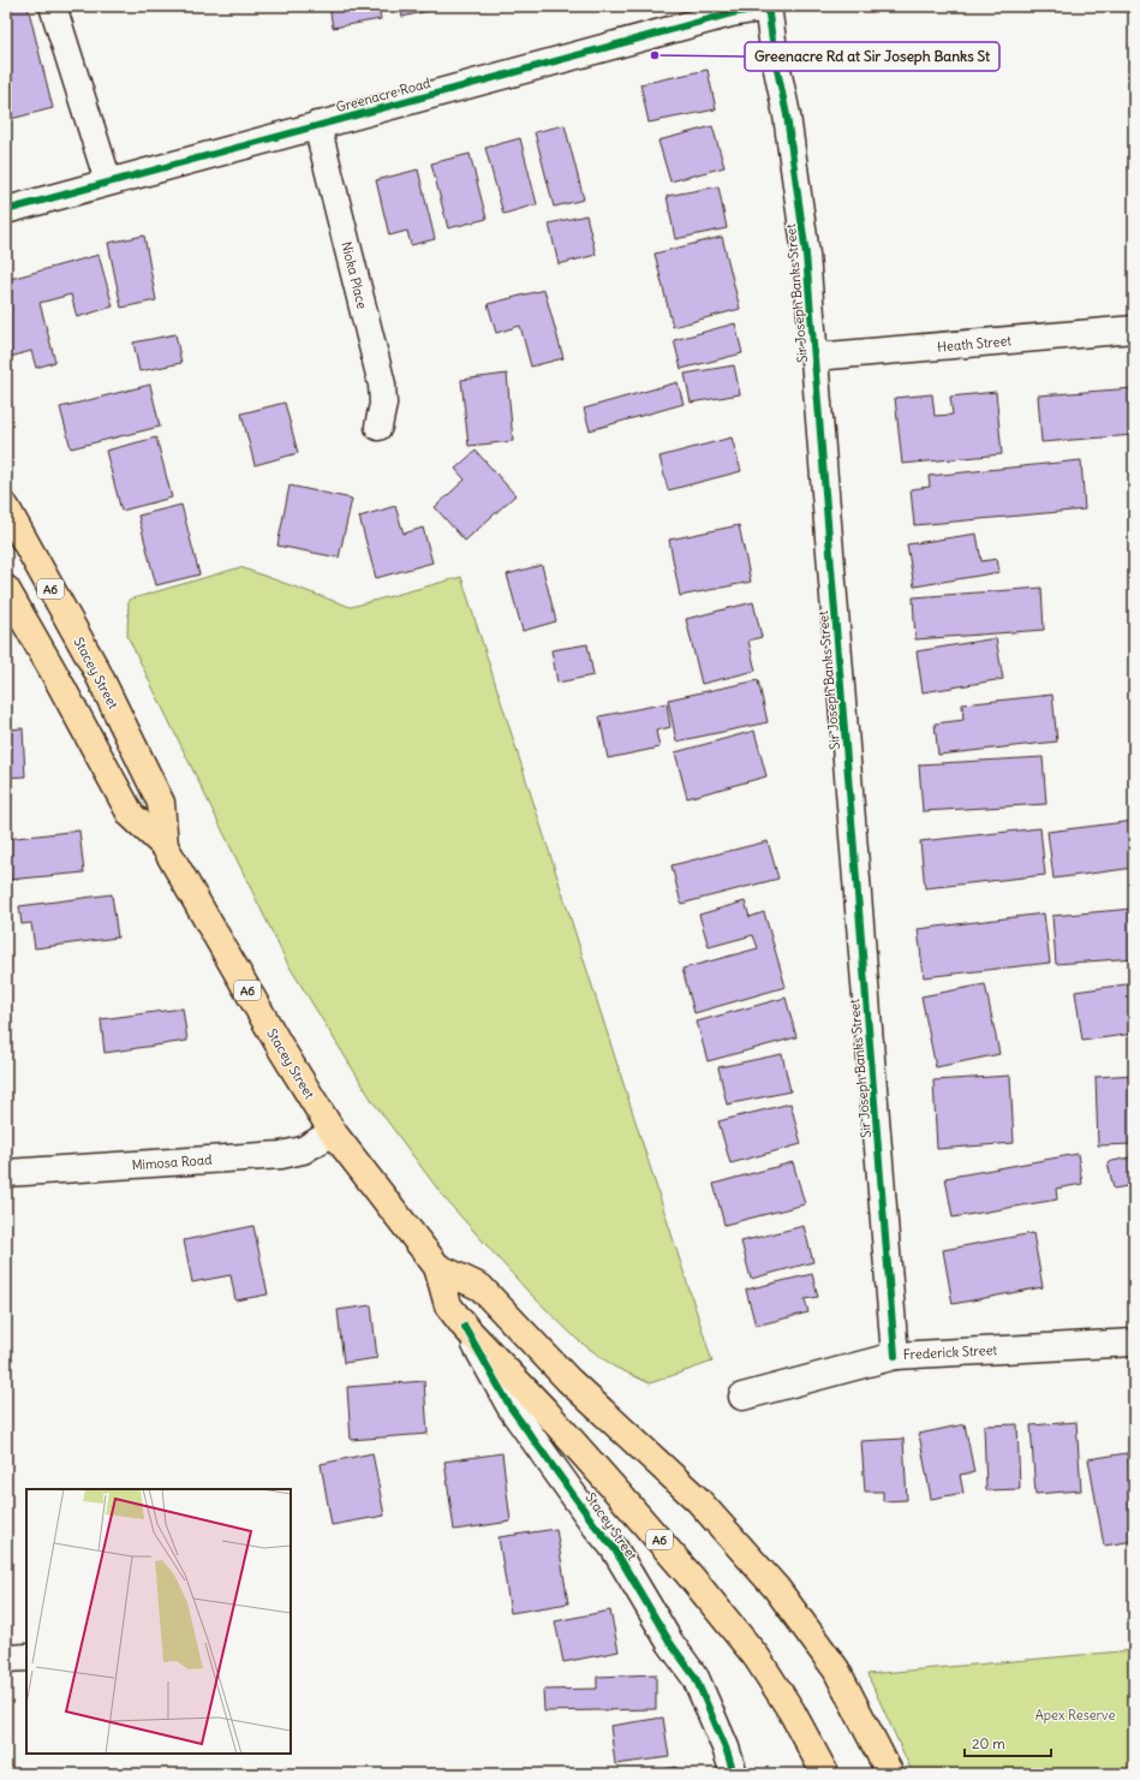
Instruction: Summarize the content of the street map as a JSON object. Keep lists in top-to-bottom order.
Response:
{
  "streets": {
    "highway": ["A6", "Stacey Street"],
    "street": [
      "Greenacre Road",
      "Nioka Place",
      "Sir Joseph Banks Street",
      "Heath Street",
      "Mimosa Road",
      "Frederick Street"
    ]
  },
  "crossings": [
    ["Greenacre Road", "Nioka Place"],
    ["Greenacre Road", "Sir Joseph Banks Street"],
    ["Sir Joseph Banks Street", "Heath Street"],
    ["Sir Joseph Banks Street", "Frederick Street"],
    ["Stacey Street", "Mimosa Road"]
  ],
  "parks": ["Apex Reserve"],
  "places": ["Greenacre Rd at Sir Joseph Banks St"],
  "scale_bar": "20 m"
}
